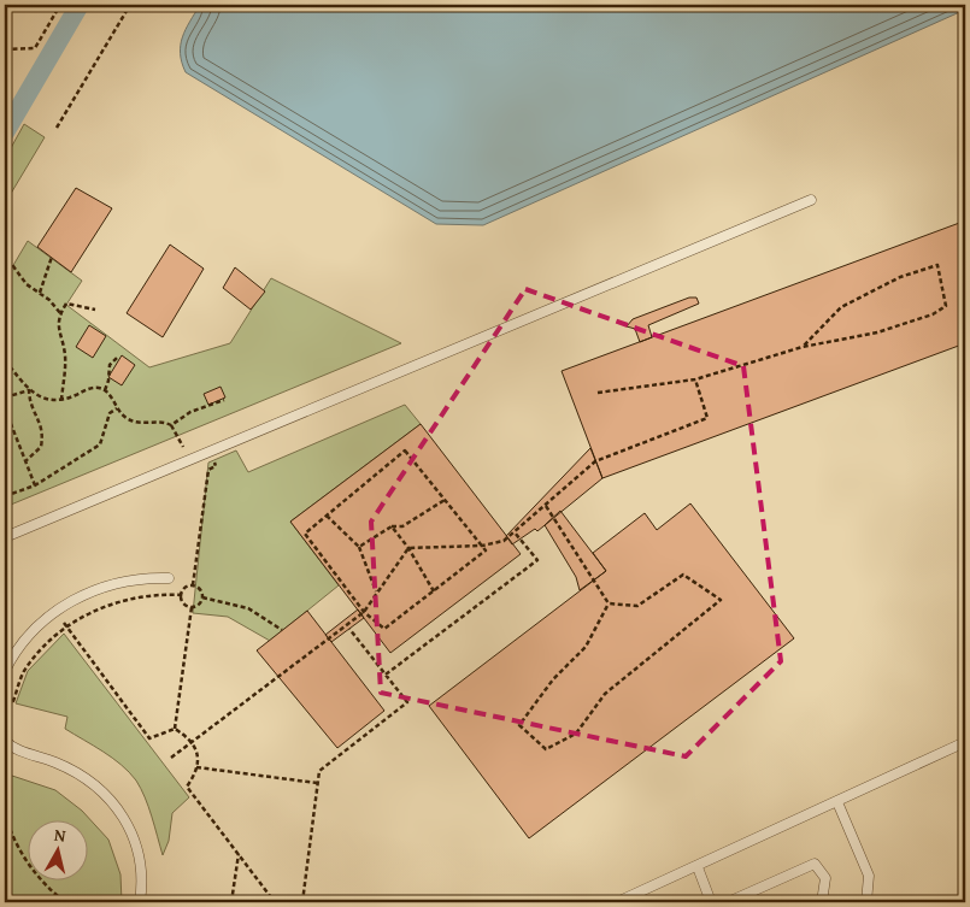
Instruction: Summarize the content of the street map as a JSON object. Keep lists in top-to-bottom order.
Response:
{
  "north": "top"
}
